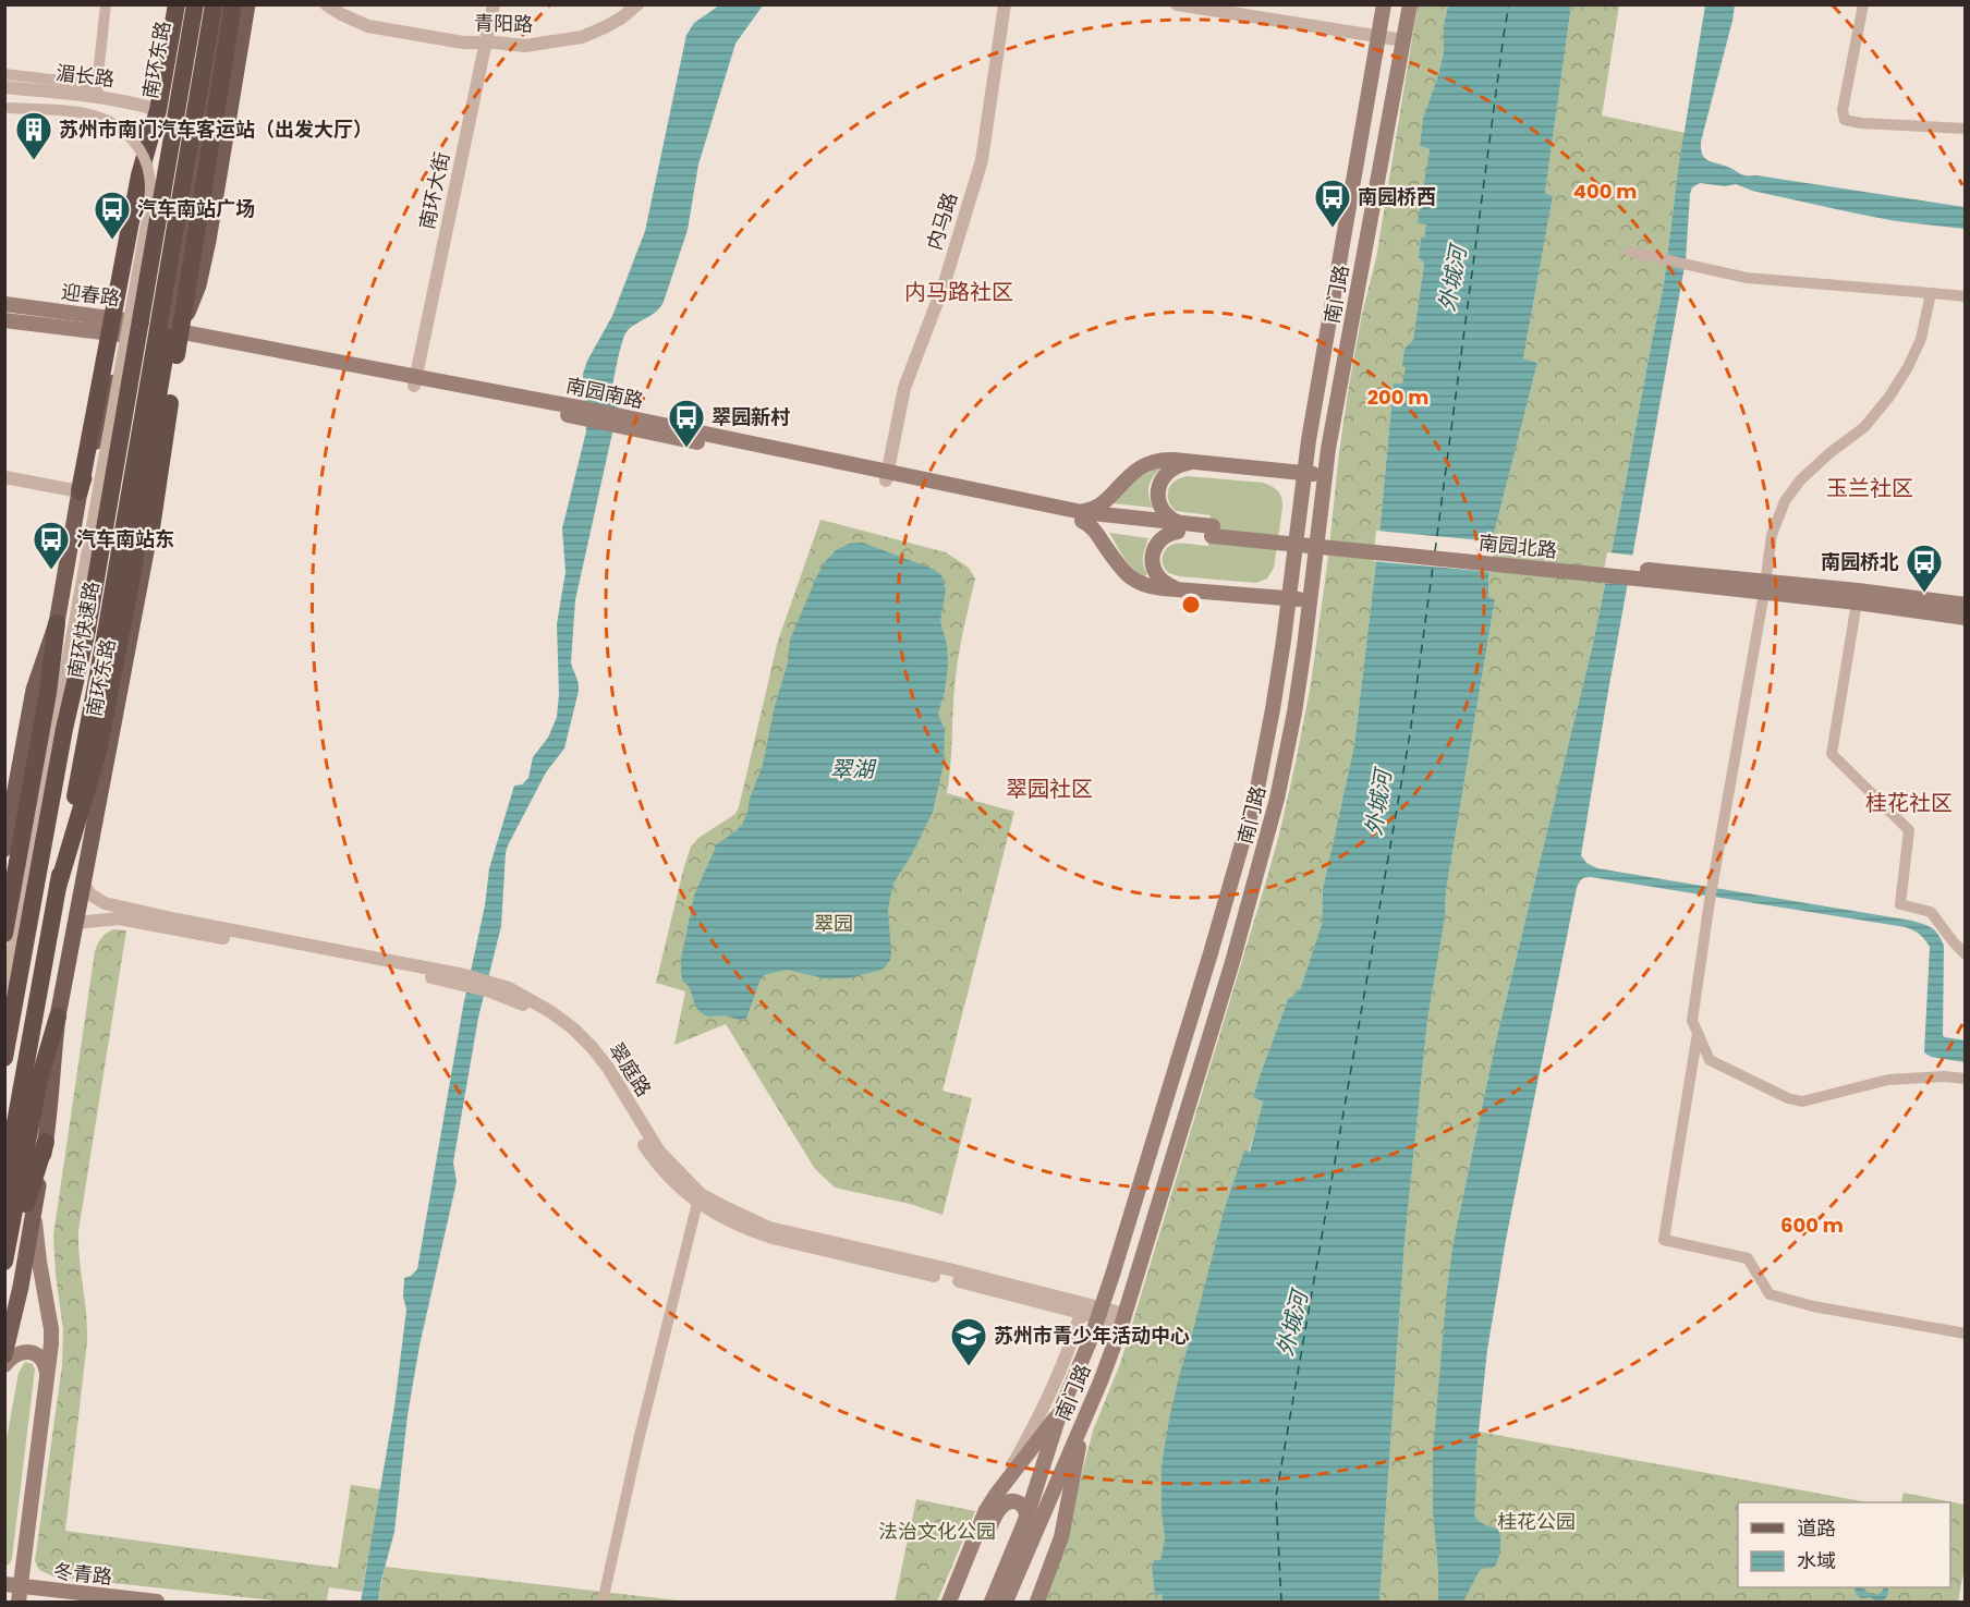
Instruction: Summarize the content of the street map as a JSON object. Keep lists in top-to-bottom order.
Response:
{
  "streets": {
    "highway": ["南环快速路"],
    "main road": [
      "南环东路",
      "南门路",
      "迎春路",
      "南园南路",
      "南园北路",
      "冬青路"
    ],
    "street": [
      "青阳路",
      "湄长路",
      "南环大街",
      "内马路",
      "翠庭路"
    ]
  },
  "crossings": [
    ["青阳路", "南环大街"],
    ["南环东路", "迎春路"],
    ["南环东路", "南环快速路"],
    ["南环东路", "翠庭路"],
    ["南环大街", "南园南路"],
    ["内马路", "南园南路"],
    ["南门路", "翠庭路"],
    ["迎春路", "南园南路"],
    ["南园南路", "南园北路"]
  ],
  "districts": [
    "内马路社区",
    "玉兰社区",
    "翠园社区",
    "桂花社区"
  ],
  "water": ["外城河", "翠湖"],
  "parks": ["翠园", "桂花公园", "法治文化公园"],
  "places": {
    "building": ["苏州市南门汽车客运站（出发大厅）"],
    "bus stop": [
      "南园桥西",
      "汽车南站广场",
      "翠园新村",
      "汽车南站东",
      "南园桥北"
    ],
    "school or university": ["苏州市青少年活动中心"]
  },
  "legend": ["道路", "水域"],
  "rings": ["400 m", "200 m", "600 m"]
}
